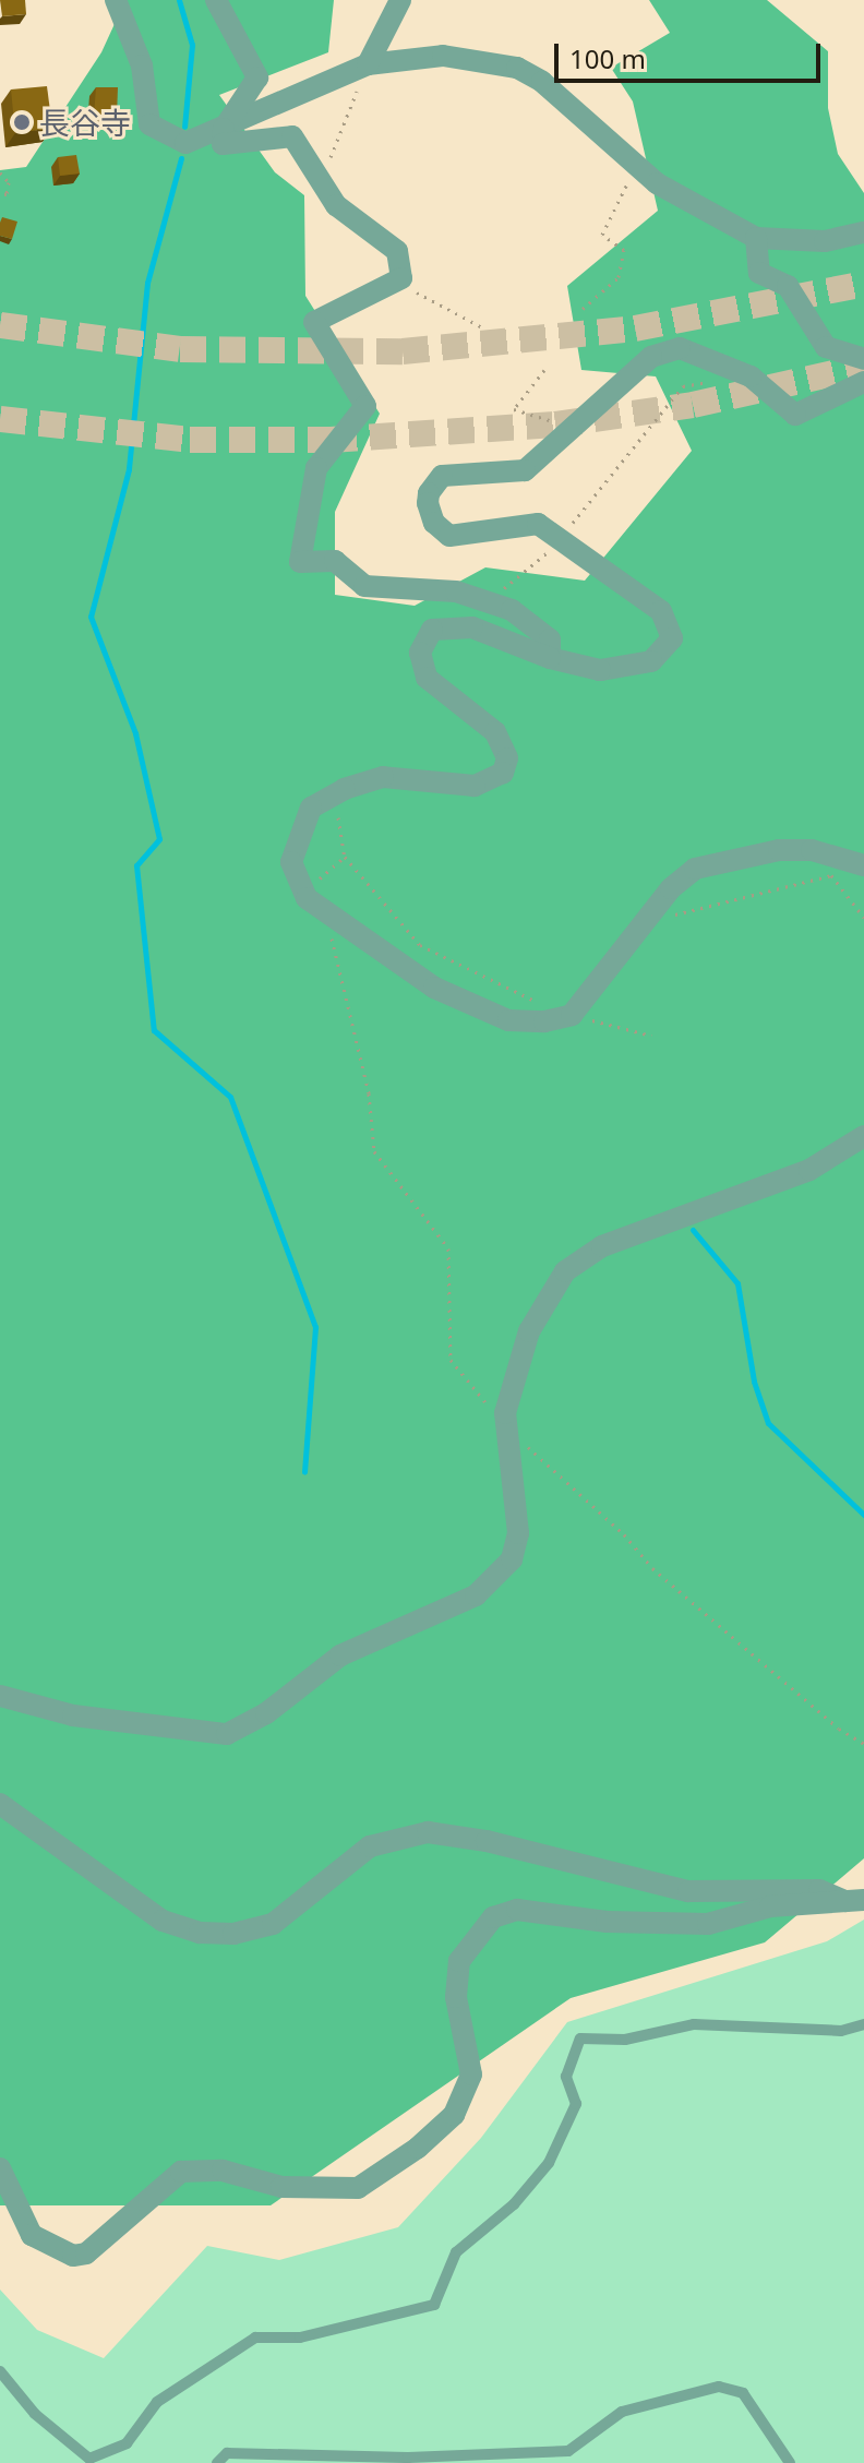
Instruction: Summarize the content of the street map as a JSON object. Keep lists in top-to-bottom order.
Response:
{
  "places": ["長谷寺"],
  "scale_bar": "100 m"
}
